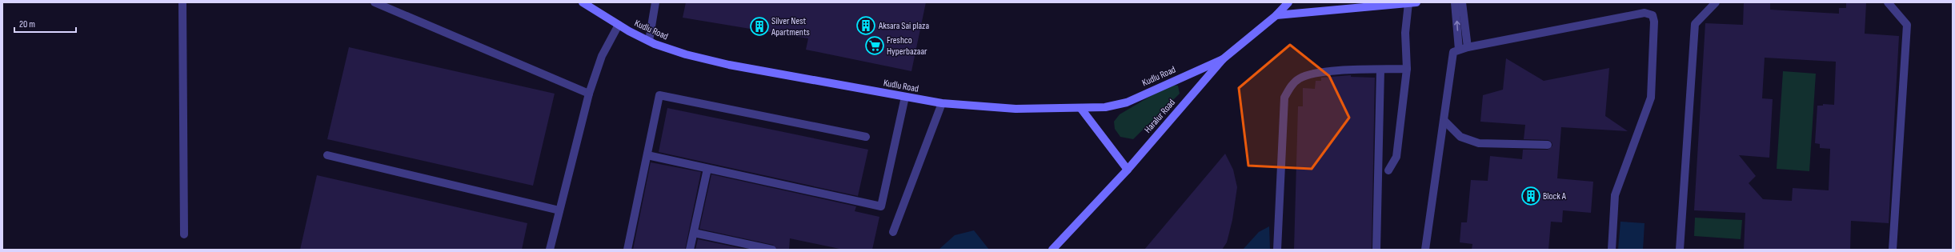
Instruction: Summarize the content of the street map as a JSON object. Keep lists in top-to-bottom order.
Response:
{
  "streets": {
    "street": ["Kudlu Road", "Haralur Road"]
  },
  "crossings": [
    ["Kudlu Road", "Haralur Road"]
  ],
  "places": {
    "building": ["Aksara Sai plaza", "Silver Nest Apartments", "Block A"],
    "supermarket": ["Freshco Hyperbazaar"]
  },
  "scale_bar": "20 m"
}
